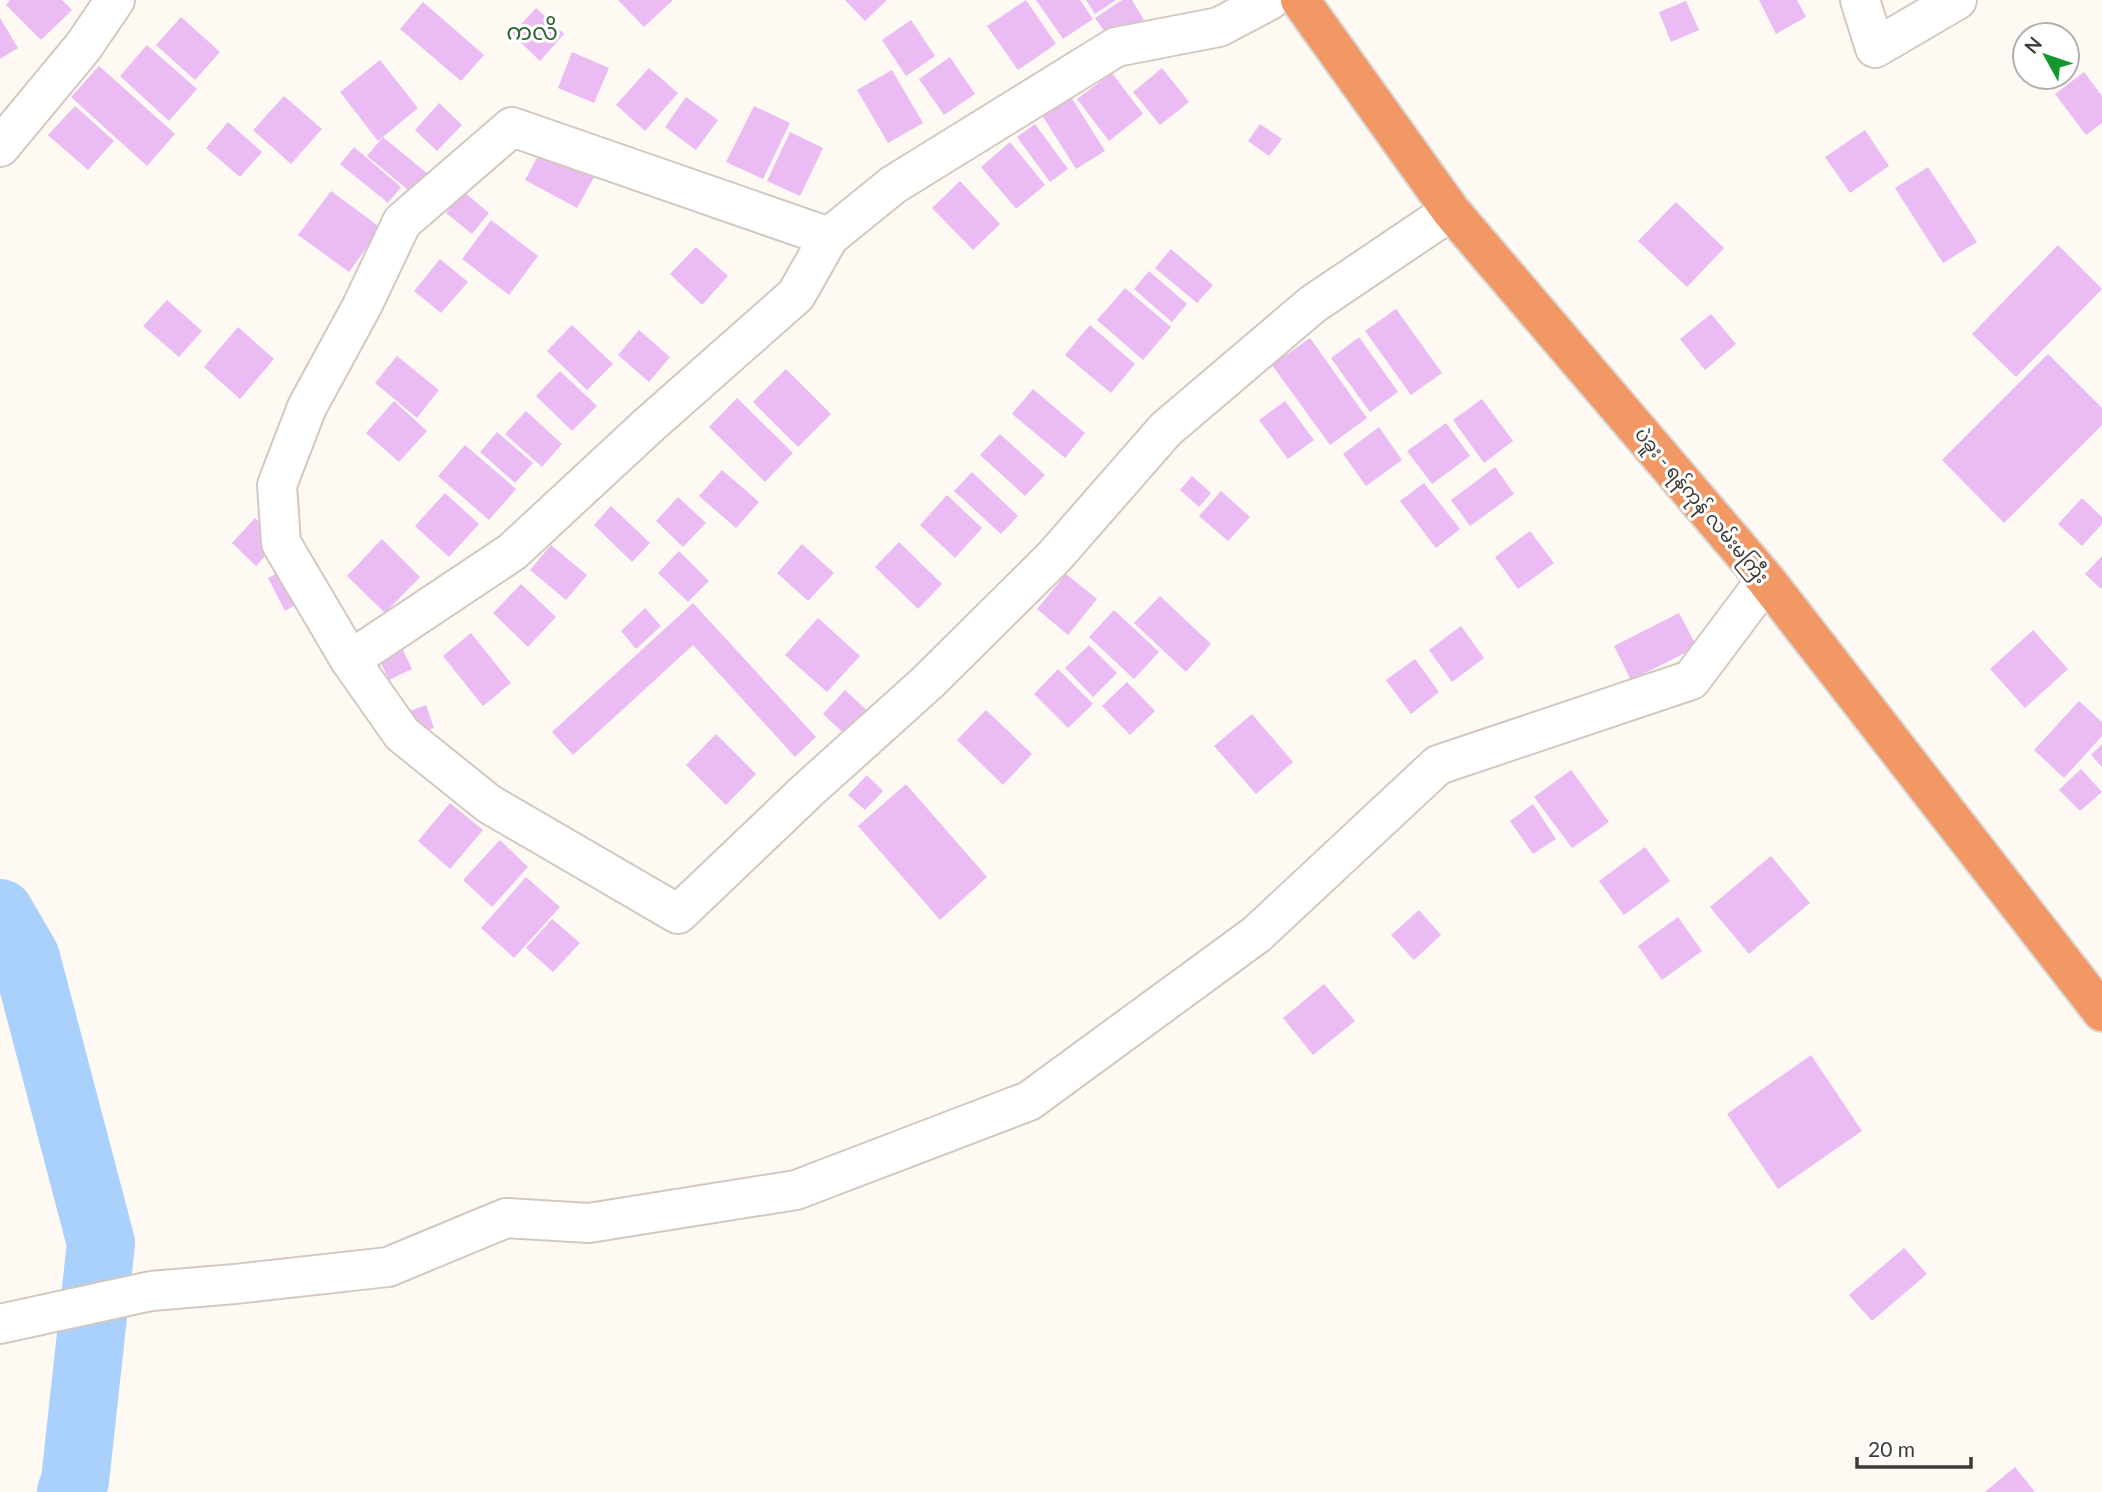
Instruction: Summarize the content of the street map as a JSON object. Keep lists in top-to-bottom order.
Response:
{
  "streets": {
    "highway": ["ပဲခူး - ရန်ကုန် လမ်းမကြီး"]
  },
  "districts": ["ကလိ"],
  "scale_bar": "20 m",
  "north": "top left"
}
